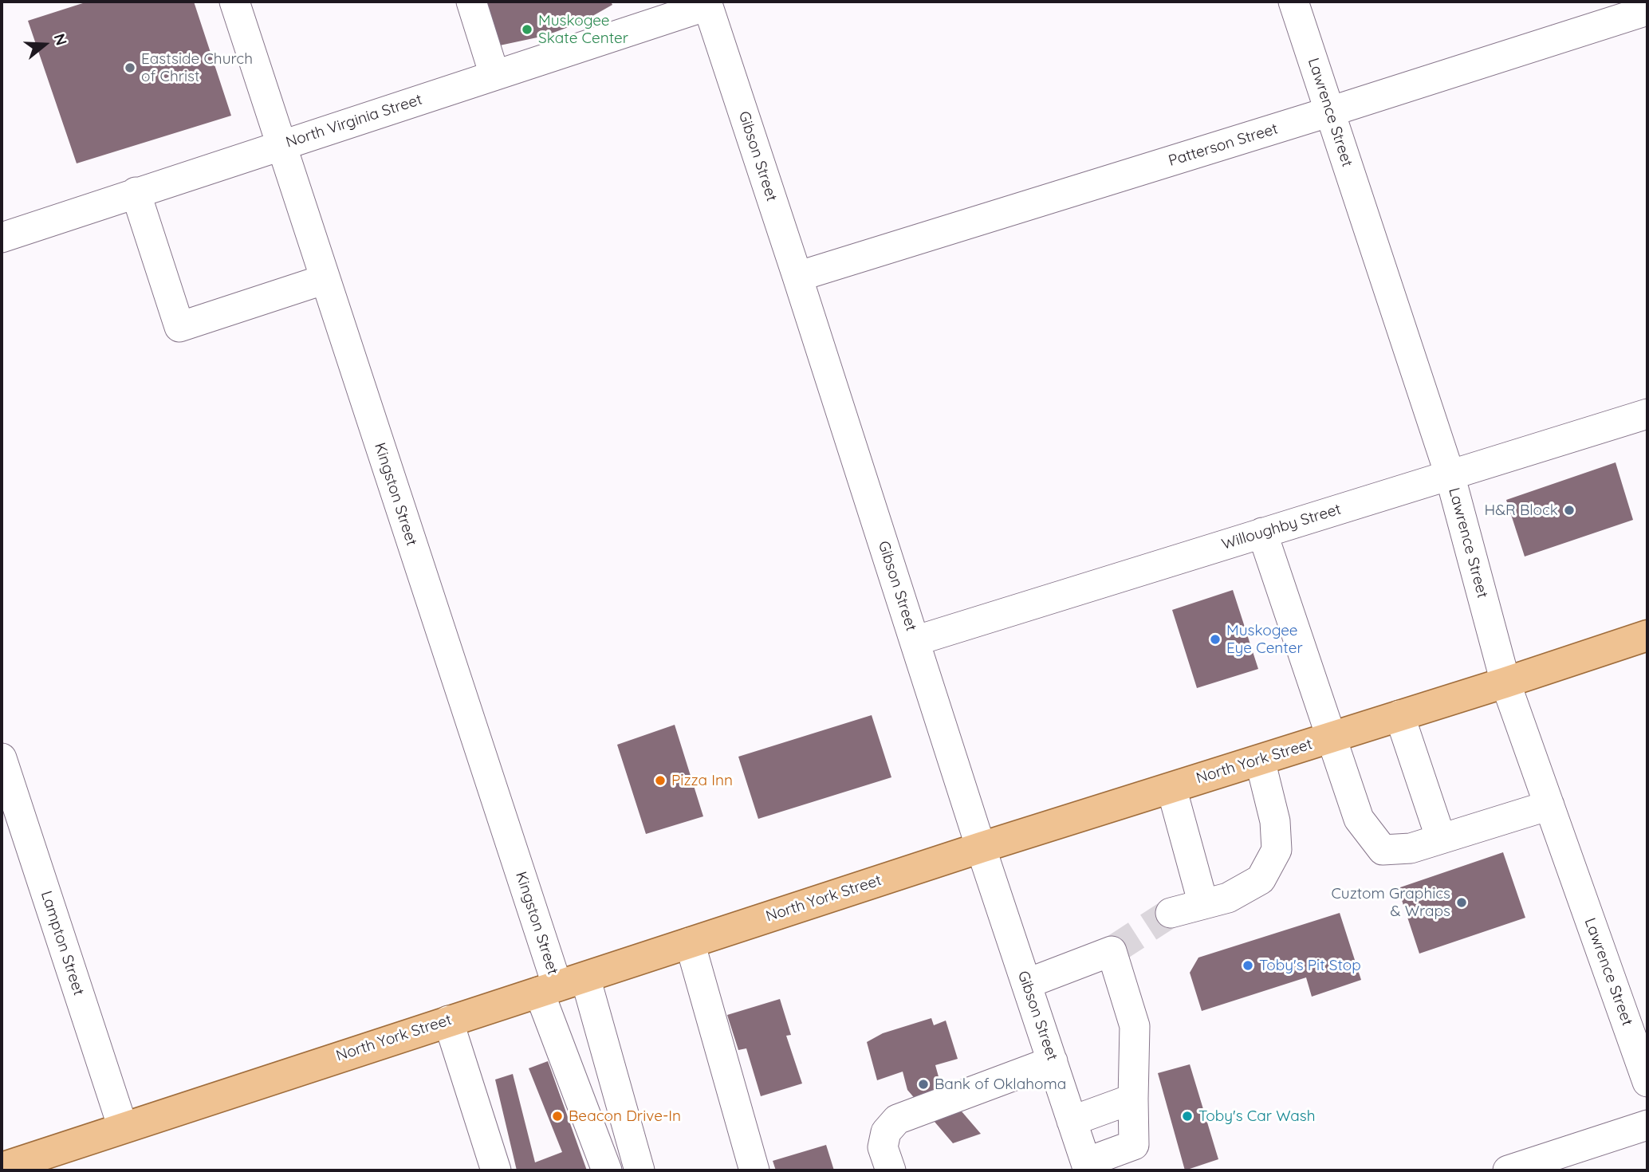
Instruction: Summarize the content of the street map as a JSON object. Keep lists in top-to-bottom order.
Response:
{
  "streets": {
    "main road": ["North York Street"],
    "street": [
      "Lawrence Street",
      "North Virginia Street",
      "Patterson Street",
      "Gibson Street",
      "Kingston Street",
      "Willoughby Street",
      "Lampton Street"
    ]
  },
  "crossings": [
    ["Lawrence Street", "Patterson Street"],
    ["Lawrence Street", "Willoughby Street"],
    ["Lawrence Street", "North York Street"],
    ["North Virginia Street", "Gibson Street"],
    ["North Virginia Street", "Kingston Street"],
    ["Patterson Street", "Gibson Street"],
    ["Gibson Street", "Willoughby Street"],
    ["Gibson Street", "North York Street"],
    ["Kingston Street", "North York Street"],
    ["North York Street", "Lampton Street"]
  ],
  "places": [
    "Muskogee Skate Center",
    "Eastside Church of Christ",
    "H&R Block",
    "Muskogee Eye Center",
    "Pizza Inn",
    "Cuztom Graphics & Wraps",
    "Toby's Pit Stop",
    "Bank of Oklahoma",
    "Beacon Drive-In",
    "Toby's Car Wash"
  ],
  "north": "right"
}
